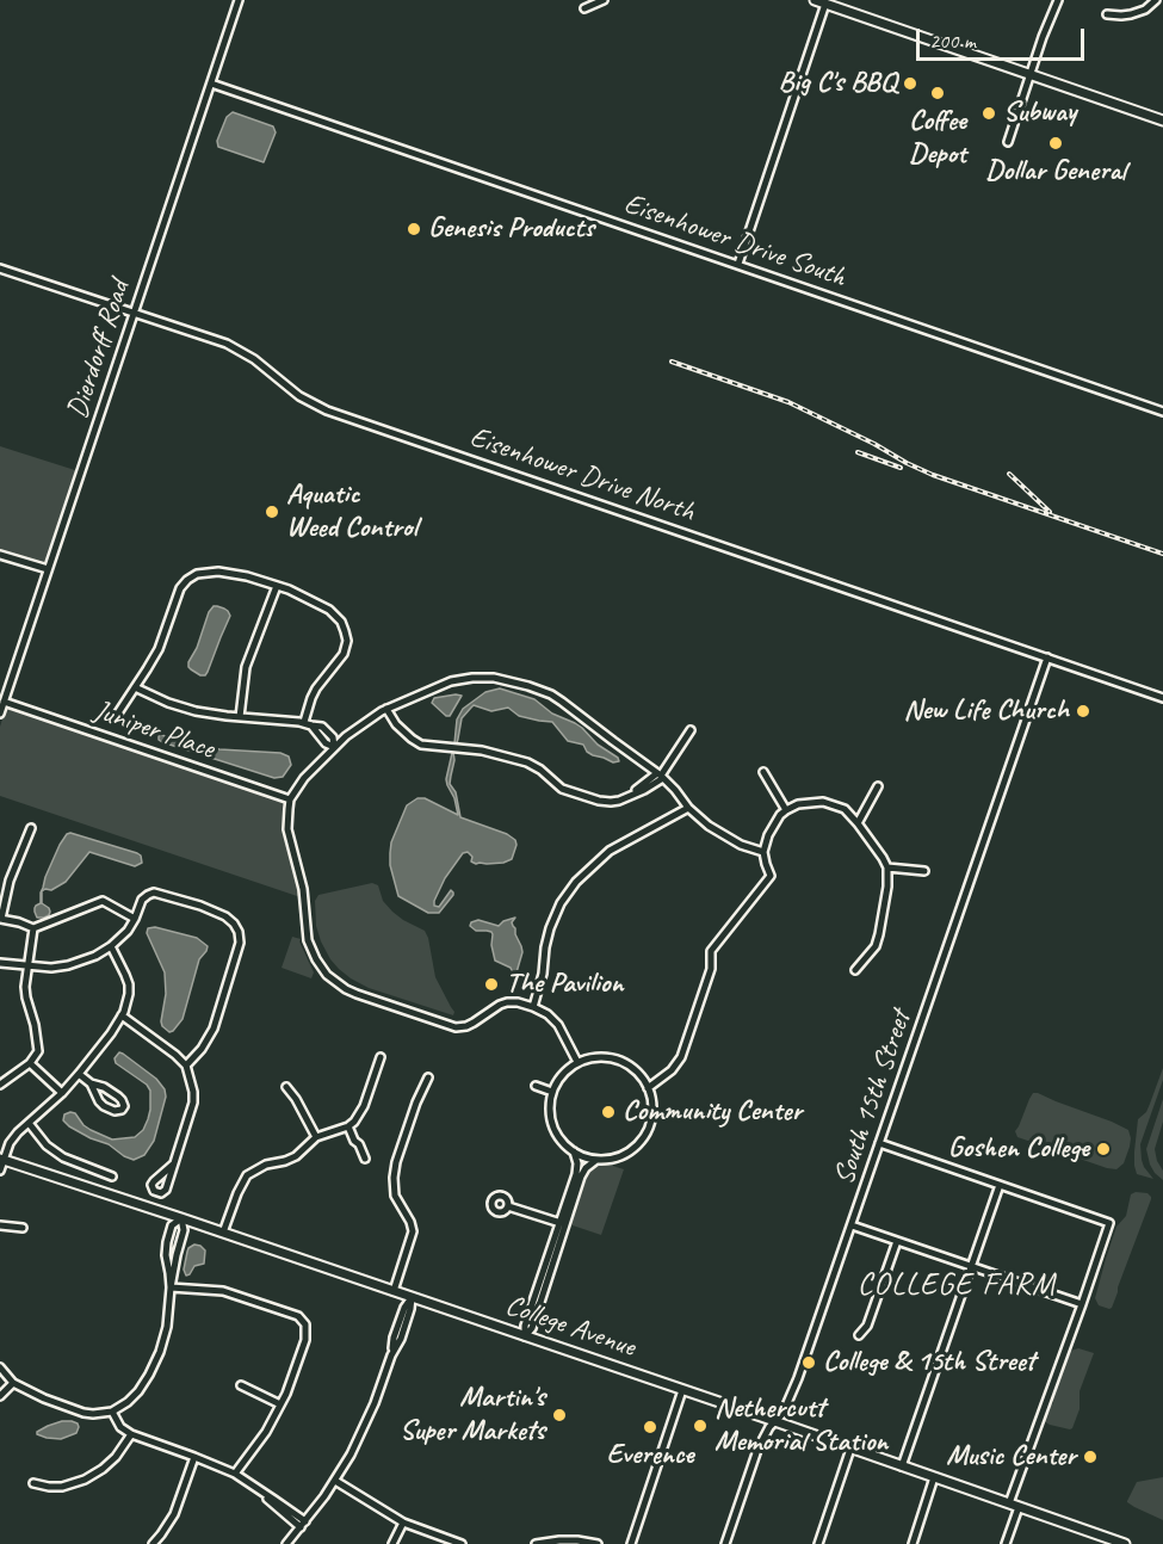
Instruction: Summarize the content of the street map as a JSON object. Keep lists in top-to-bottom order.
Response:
{
  "streets": {
    "main road": ["College Avenue"],
    "street": [
      "Eisenhower Drive South",
      "Dierdorff Road",
      "Eisenhower Drive North",
      "Juniper Place",
      "South 15th Street"
    ]
  },
  "crossings": [
    ["Eisenhower Drive South", "Dierdorff Road"],
    ["Dierdorff Road", "Eisenhower Drive North"],
    ["Dierdorff Road", "Juniper Place"],
    ["Eisenhower Drive North", "South 15th Street"],
    ["South 15th Street", "College Avenue"]
  ],
  "districts": ["COLLEGE FARM"],
  "places": [
    "Big C's BBQ",
    "Coffee Depot",
    "Subway",
    "Dollar General",
    "Genesis Products",
    "Aquatic Weed Control",
    "New Life Church",
    "The Pavilion",
    "Community Center",
    "Goshen College",
    "College & 15th Street",
    "Martin's Super Markets",
    "Nethercutt Memorial Station",
    "Everence",
    "Music Center"
  ],
  "scale_bar": "200 m"
}
